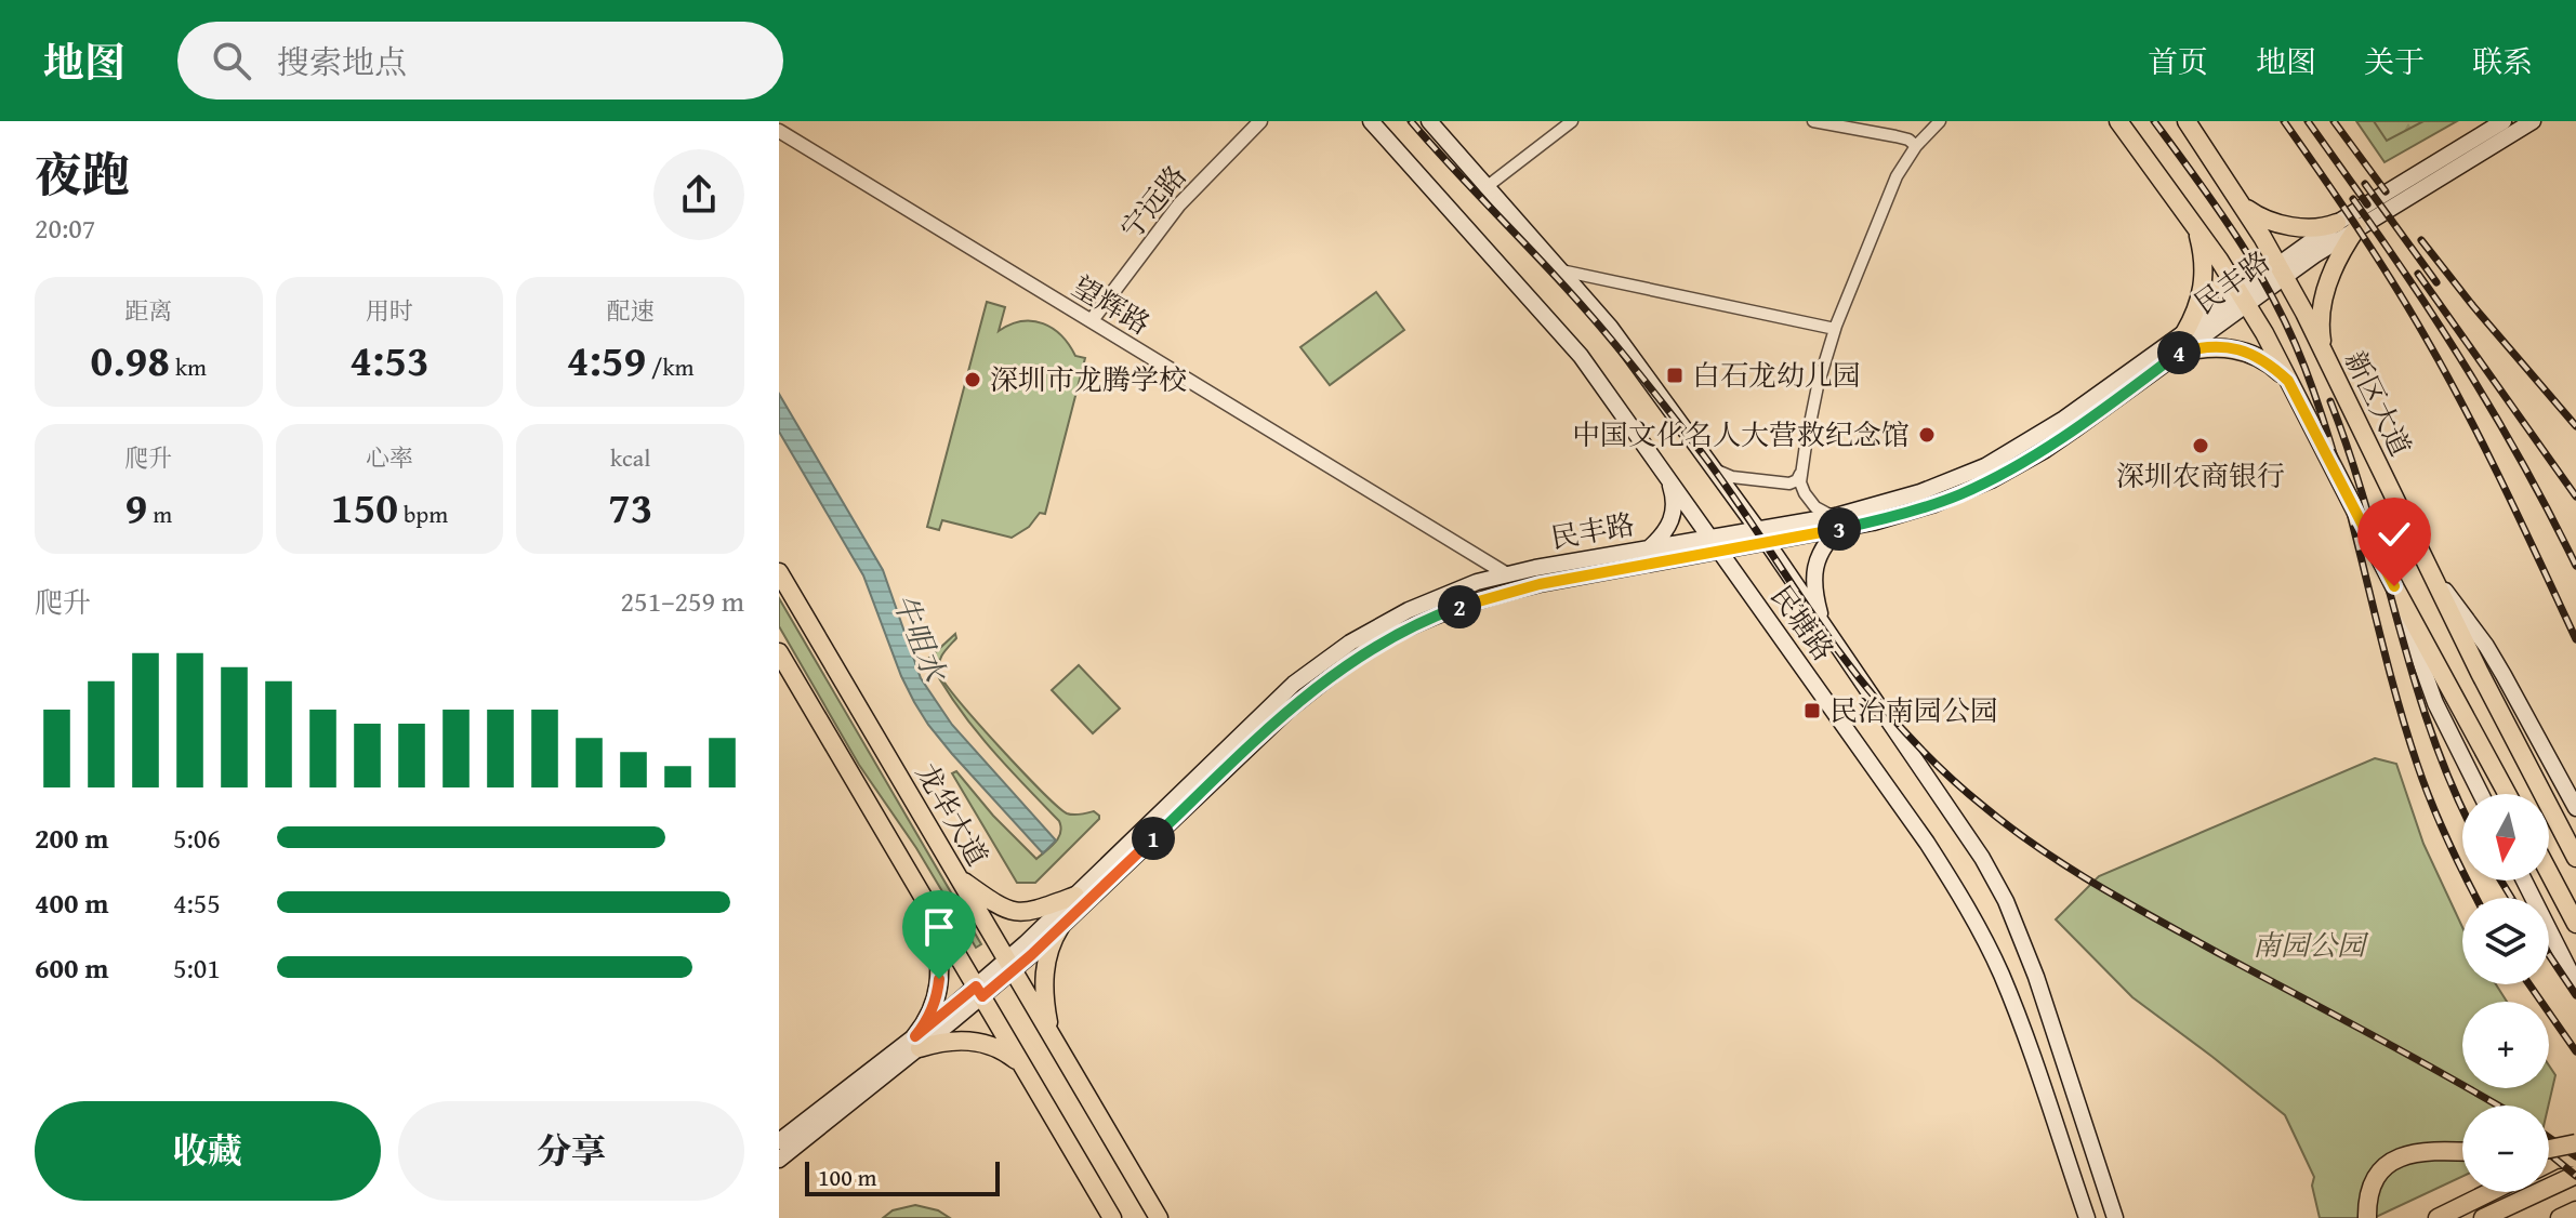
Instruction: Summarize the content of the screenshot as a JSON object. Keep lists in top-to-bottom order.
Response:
{
  "streets": {
    "main road": [
      "民丰路",
      "新区大道",
      "民塘路",
      "龙华大道"
    ],
    "street": ["宁远路", "望辉路"]
  },
  "crossings": [
    ["宁远路", "望辉路"],
    ["民丰路", "望辉路"],
    ["民丰路", "新区大道"],
    ["民丰路", "民塘路"],
    ["民丰路", "龙华大道"]
  ],
  "water": ["牛咀水"],
  "parks": ["南园公园"],
  "places": {
    "transit": ["白石龙幼儿园", "民治南园公园"],
    "other": ["深圳市龙腾学校", "中国文化名人大营救纪念馆", "深圳农商银行"]
  },
  "scale_bar": "100 m",
  "north": "bottom",
  "page": {
    "header": "地图",
    "search": "搜索地点",
    "nav": [
      "首页",
      "地图",
      "关于",
      "联系"
    ],
    "heading": ["夜跑", "20:07"],
    "stats": [
      ["距离", "0.98 km"],
      ["用时", "4:53"],
      ["配速", "4:59 /km"],
      ["爬升", "9 m"],
      ["心率", "150 bpm"],
      ["kcal", "73"]
    ],
    "pins": [
      "4",
      "3",
      "2",
      "1"
    ],
    "chart": ["爬升", "251–259 m"],
    "map_buttons": ["+", "−"],
    "list": [
      {
        "name": "200 m",
        "note": "5:06"
      },
      {
        "name": "400 m",
        "note": "4:55"
      },
      {
        "name": "600 m",
        "note": "5:01"
      }
    ],
    "buttons": ["收藏", "分享"],
    "scale": "100 m"
  }
}
